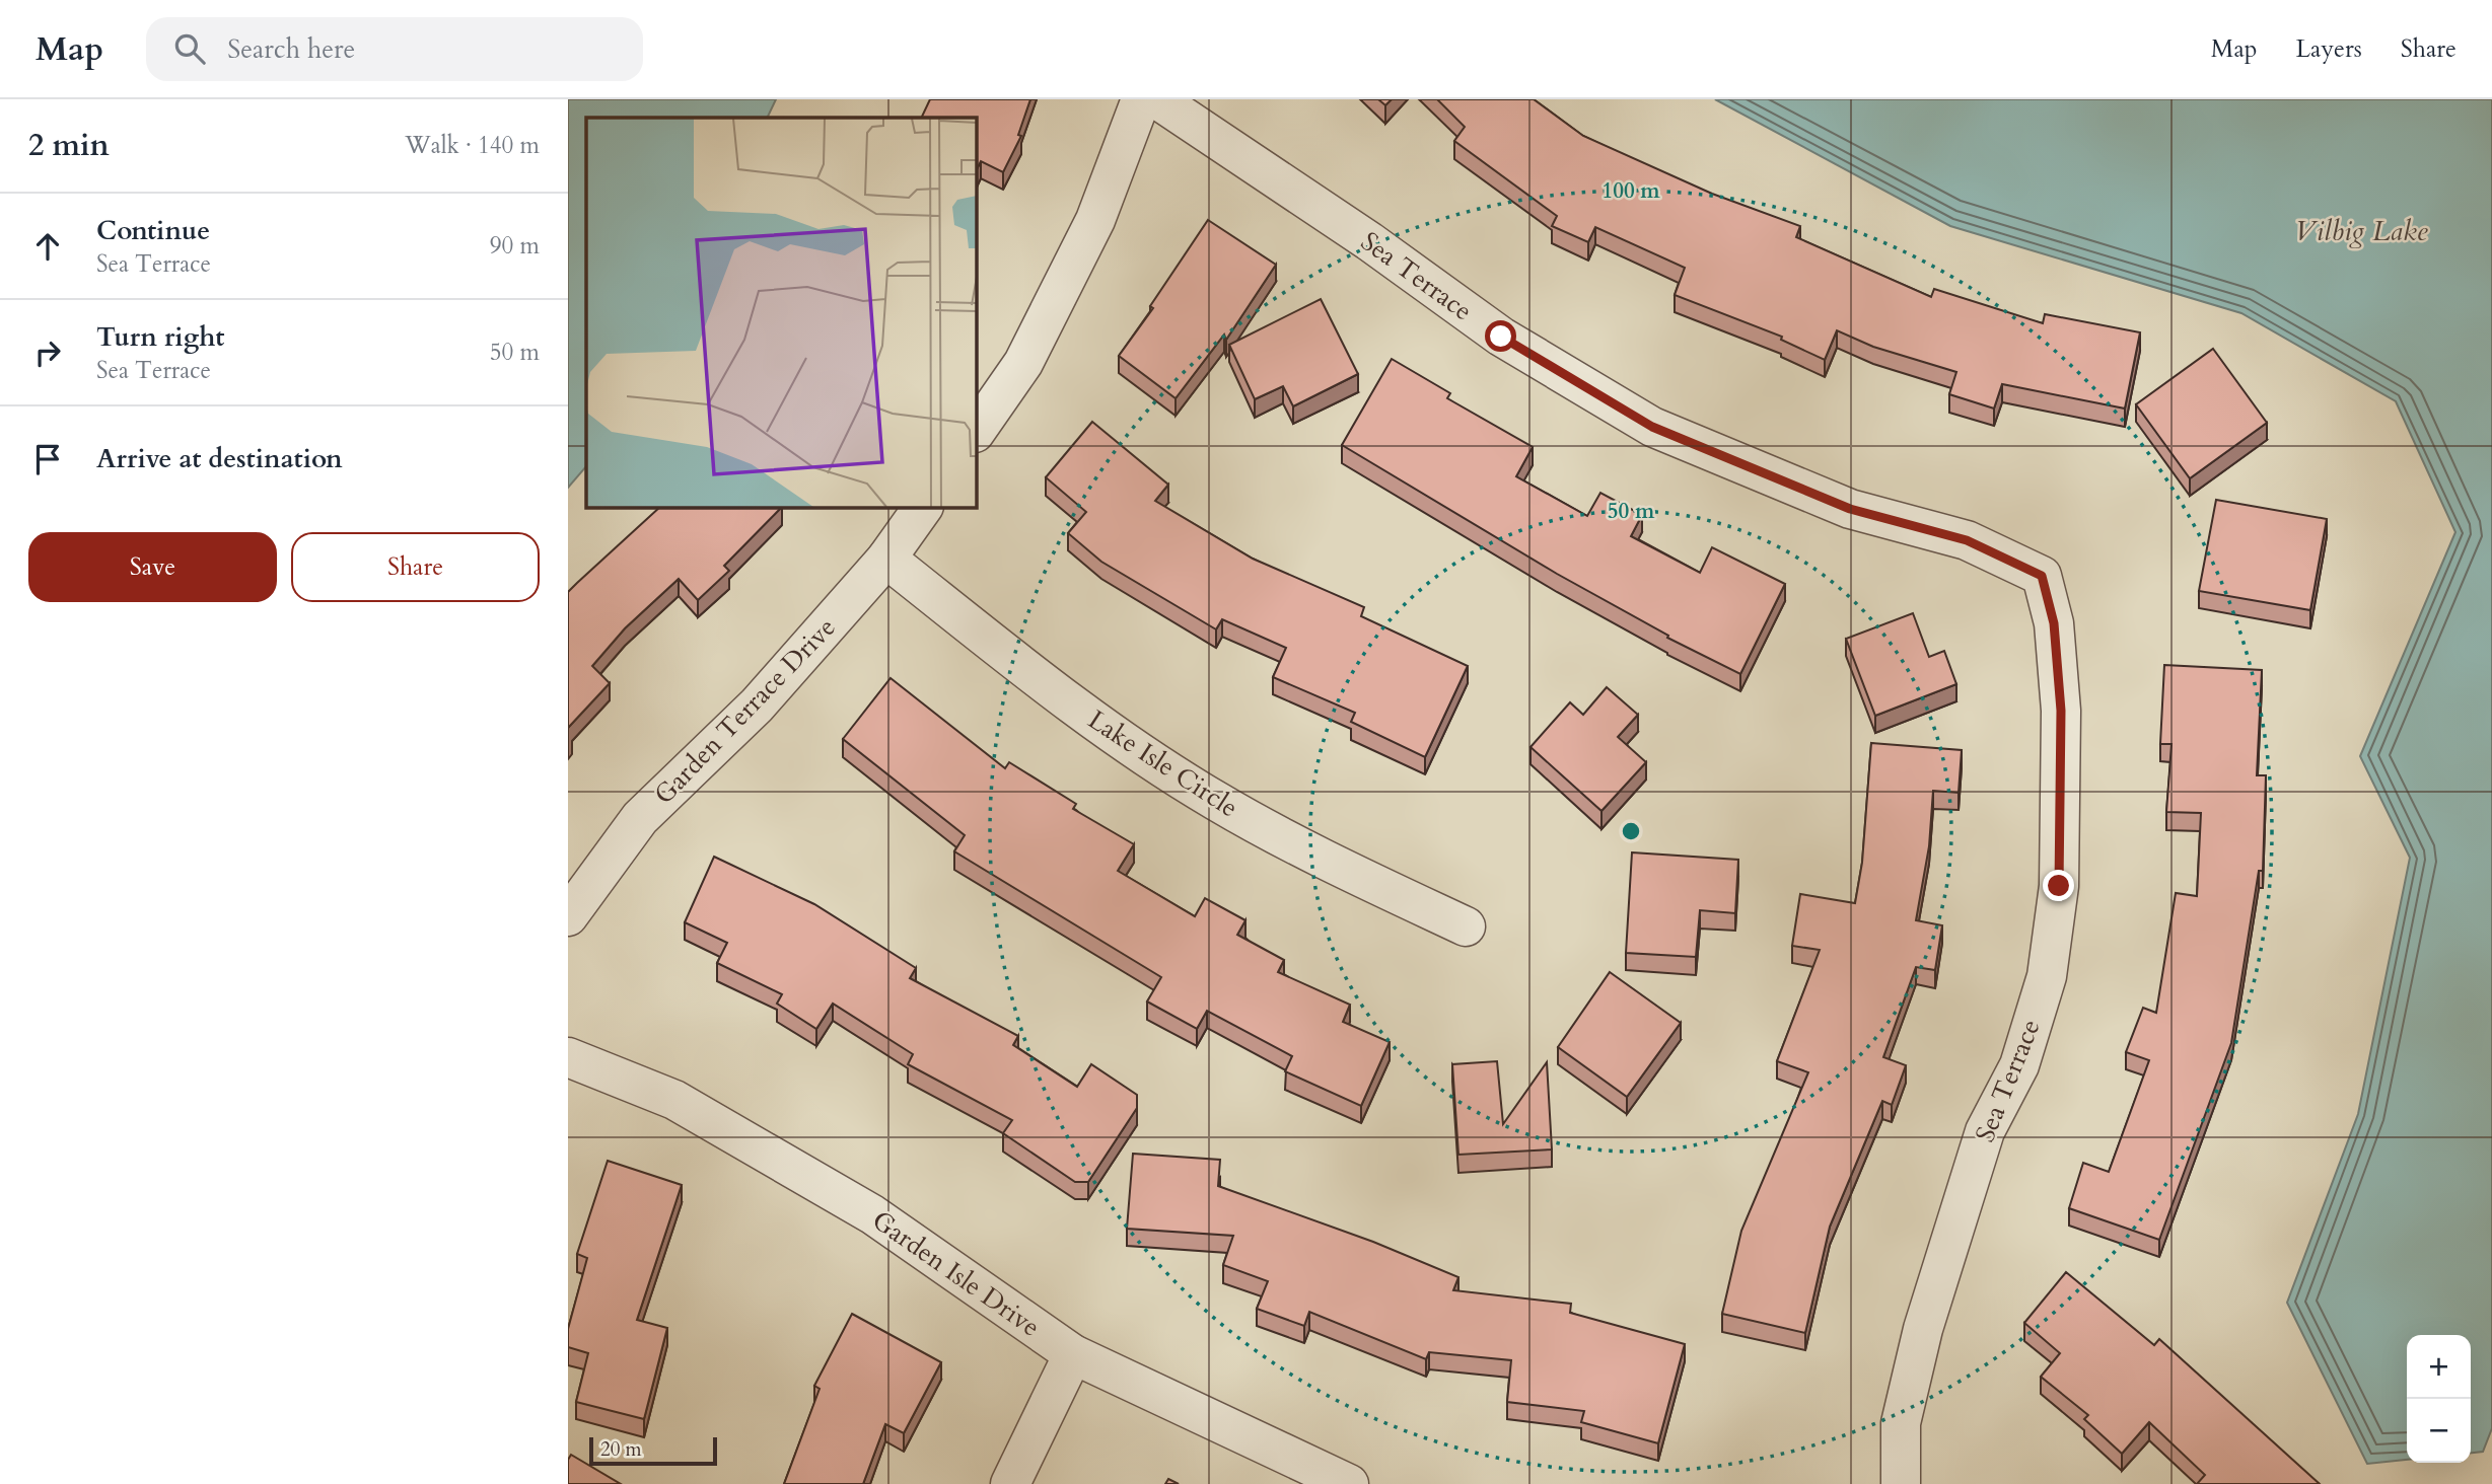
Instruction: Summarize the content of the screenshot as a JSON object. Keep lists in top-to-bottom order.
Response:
{
  "streets": {
    "street": [
      "Sea Terrace",
      "Garden Terrace Drive",
      "Lake Isle Circle",
      "Garden Isle Drive"
    ]
  },
  "crossings": [
    ["Garden Terrace Drive", "Lake Isle Circle"]
  ],
  "water": ["Vilbig Lake"],
  "scale_bar": "20 m",
  "page": {
    "header": "Map",
    "search": "Search here",
    "nav": ["Map", "Layers", "Share"],
    "heading": ["2 min", "Walk · 140 m"],
    "list": [
      ["Continue", "Sea Terrace", "90 m"],
      ["Turn right", "Sea Terrace", "50 m"],
      "Arrive at destination"
    ],
    "buttons": ["Save", "Share"],
    "map_buttons": ["+", "−"],
    "scale": "20 m"
  },
  "rings": ["100 m", "50 m"]
}
